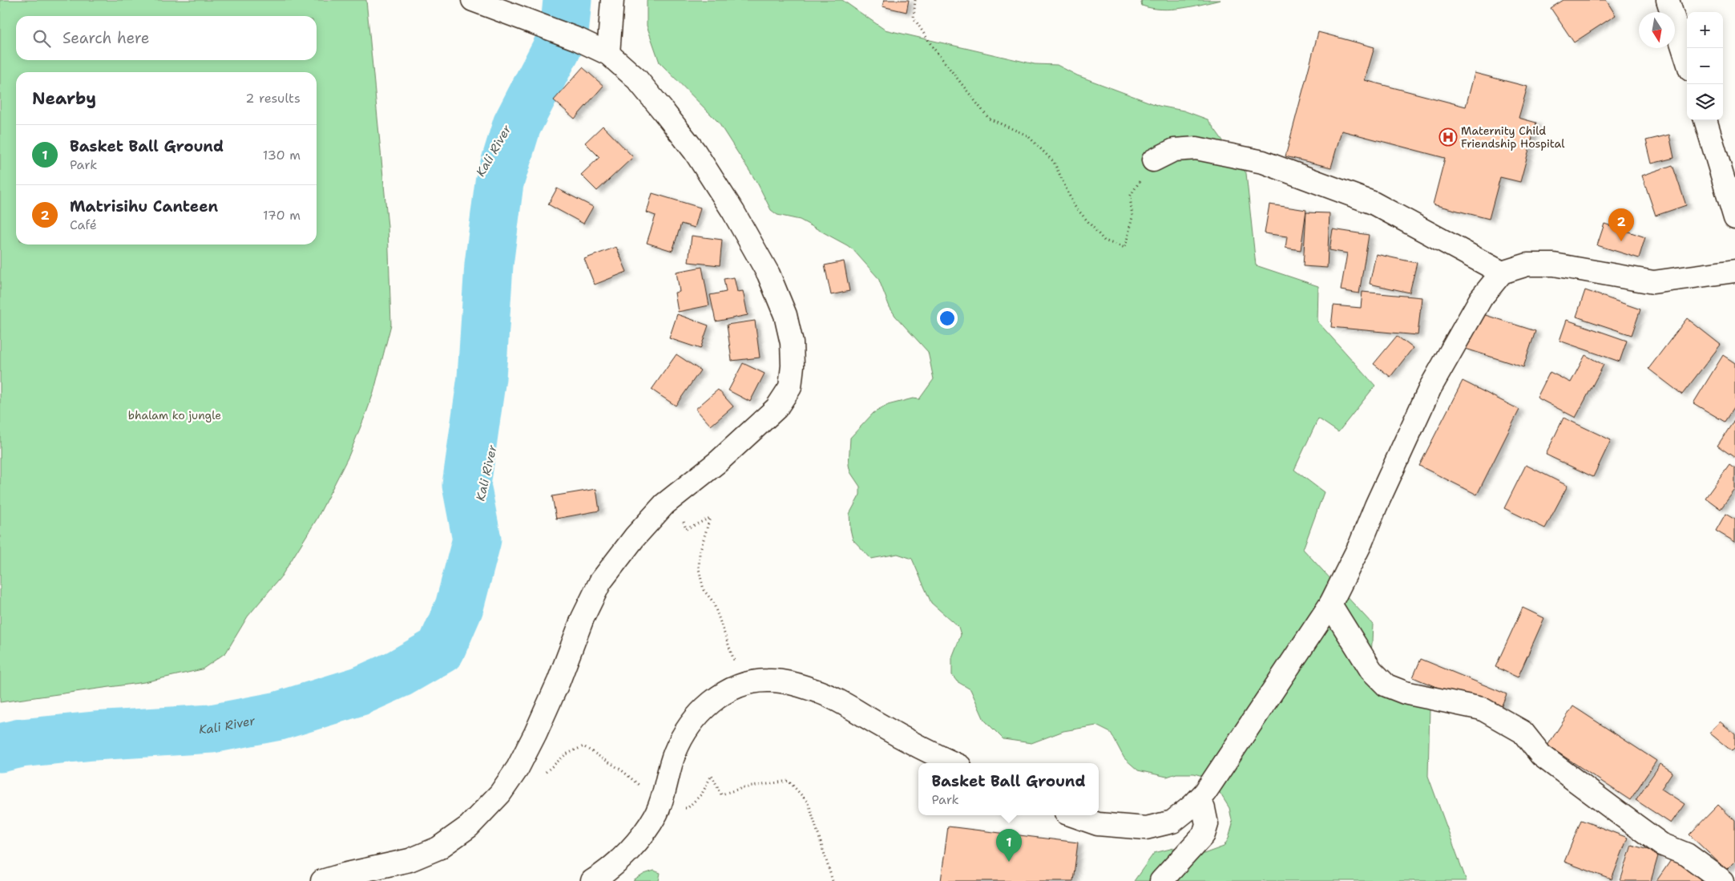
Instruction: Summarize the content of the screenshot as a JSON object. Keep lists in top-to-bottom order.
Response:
{
  "water": ["Kali River"],
  "parks": ["bhalam ko jungle"],
  "places": {
    "hospital": ["Maternity Child Friendship Hospital"]
  },
  "north": "bottom",
  "page": {
    "map_buttons": ["+", "−"],
    "search": "Search here",
    "heading": ["Nearby", "2 results"],
    "list": [
      {
        "mark": "1",
        "name": "Basket Ball Ground",
        "note": "Park",
        "value": "130 m"
      },
      {
        "mark": "2",
        "name": "Matrisihu Canteen",
        "note": "Café",
        "value": "170 m"
      }
    ],
    "pins": ["2", "1"],
    "popup": ["Basket Ball Ground", "Park"]
  }
}
